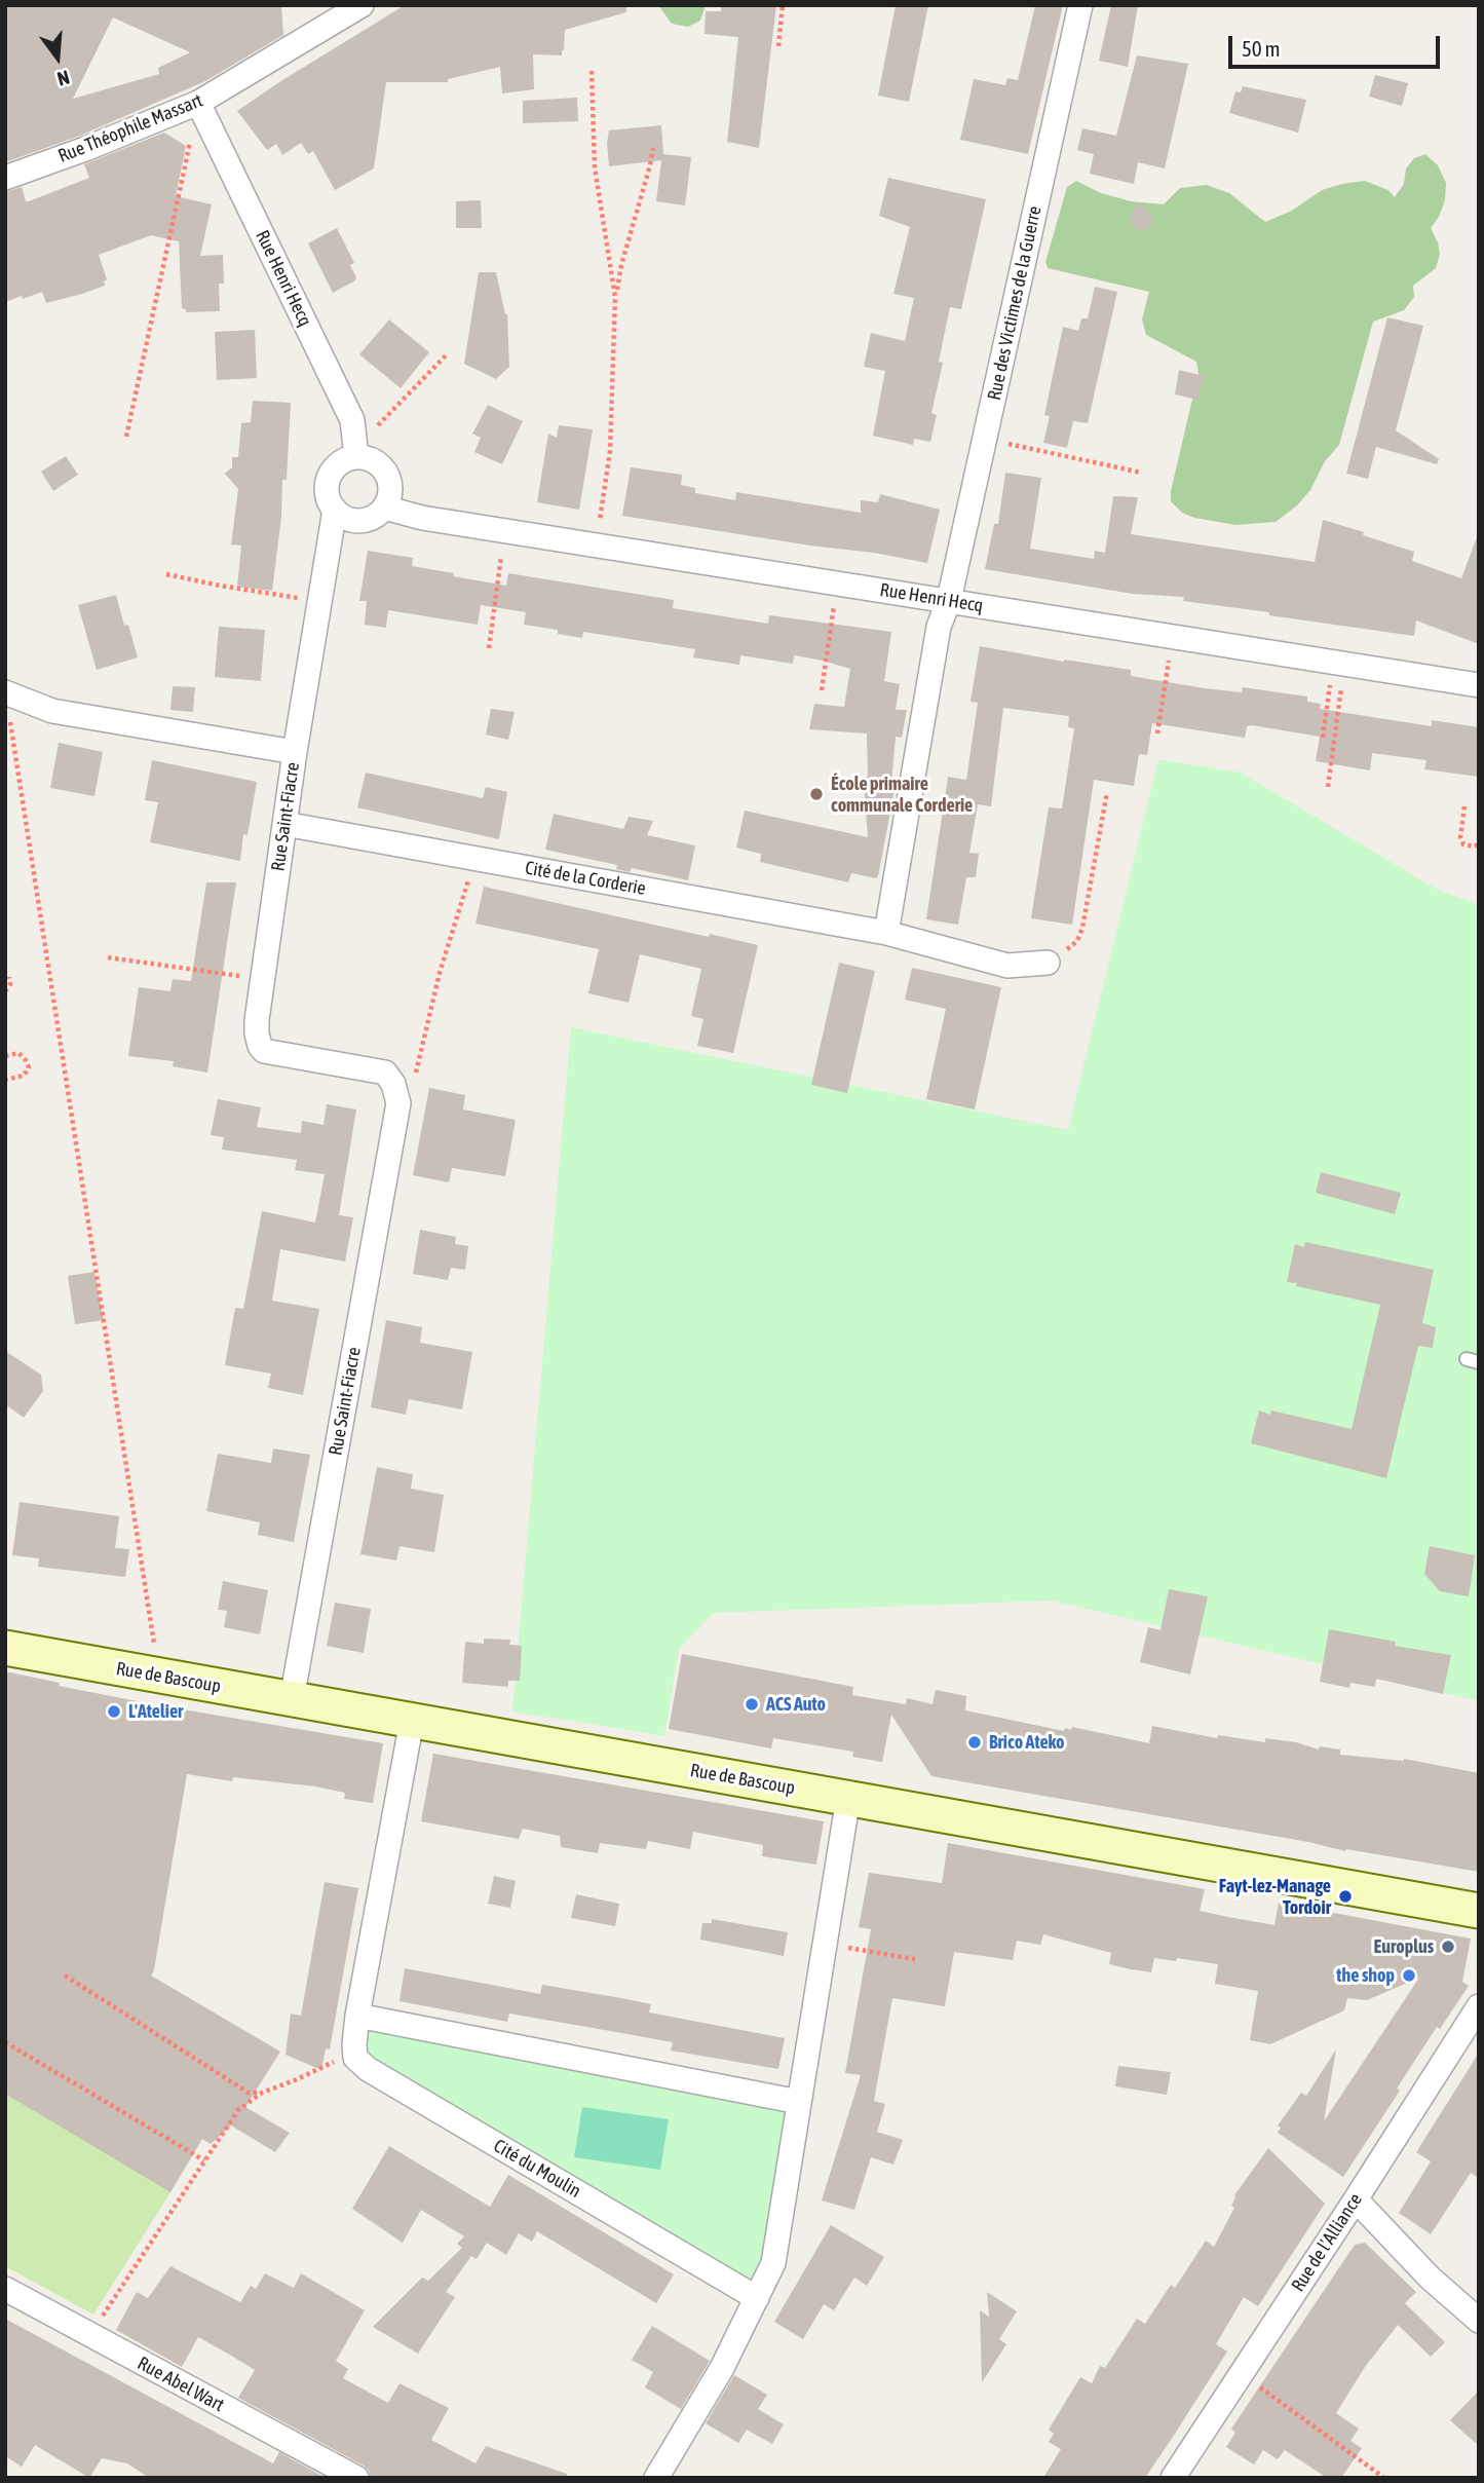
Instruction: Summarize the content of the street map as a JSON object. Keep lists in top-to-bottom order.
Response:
{
  "streets": {
    "main road": ["Rue de Bascoup"],
    "street": [
      "Rue Théophile Massart",
      "Rue Henri Hecq",
      "Rue des Victimes de la Guerre",
      "Rue Saint-Fiacre",
      "Cité de la Corderie",
      "Cité du Moulin",
      "Rue de l'Alliance",
      "Rue Abel Wart"
    ]
  },
  "crossings": [
    ["Rue Théophile Massart", "Rue Henri Hecq"],
    ["Rue Henri Hecq", "Rue des Victimes de la Guerre"],
    ["Rue Henri Hecq", "Rue Saint-Fiacre"],
    ["Rue Saint-Fiacre", "Cité de la Corderie"],
    ["Rue Saint-Fiacre", "Rue de Bascoup"]
  ],
  "places": [
    "École primaire communale Corderie",
    "ACS Auto",
    "L'Atelier",
    "Brico Ateko",
    "Fayt-lez-Manage Tordoir",
    "Europlus",
    "the shop"
  ],
  "scale_bar": "50 m",
  "north": "bottom"
}
